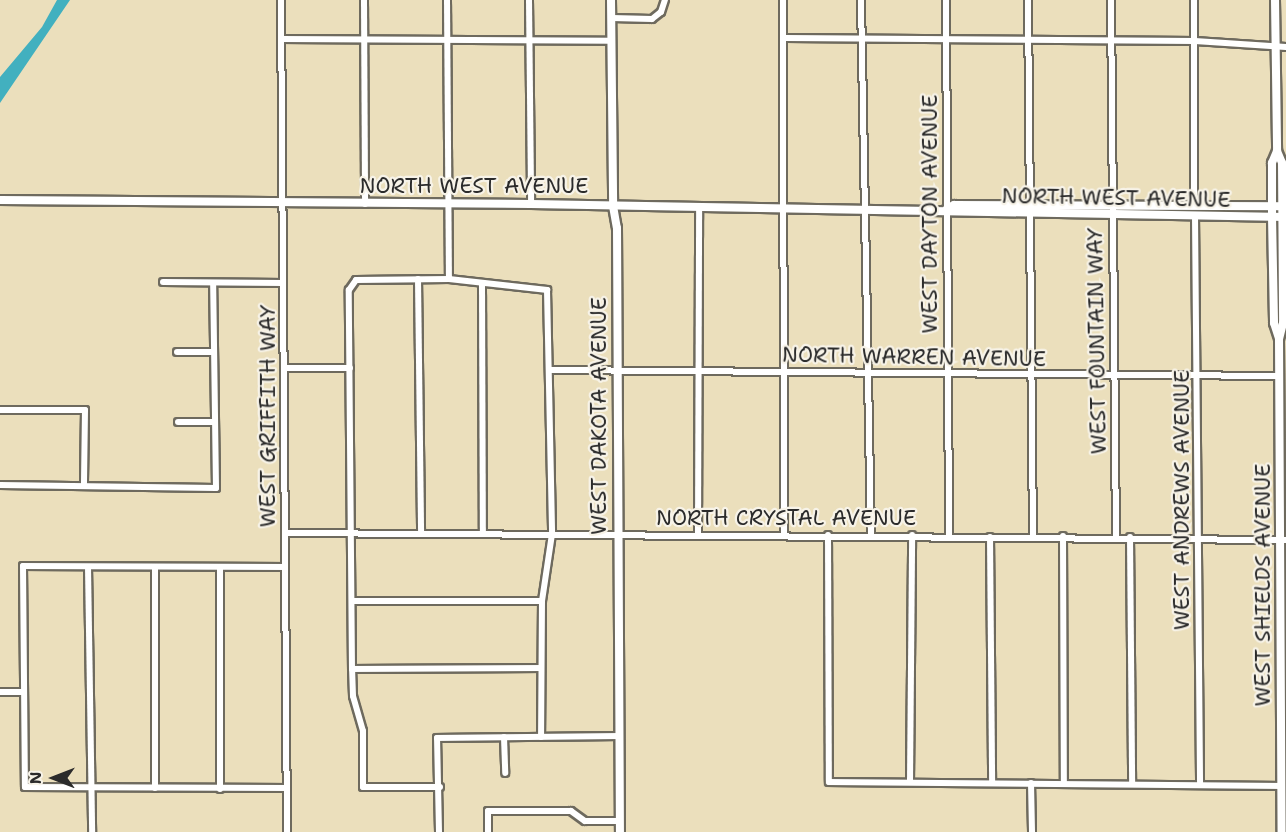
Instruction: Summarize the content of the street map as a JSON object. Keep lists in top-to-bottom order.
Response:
{
  "streets": {
    "main road": ["NORTH WEST AVENUE", "WEST DAKOTA AVENUE", "WEST SHIELDS AVENUE"],
    "street": [
      "WEST DAYTON AVENUE",
      "WEST FOUNTAIN WAY",
      "NORTH WARREN AVENUE",
      "WEST GRIFFITH WAY",
      "WEST ANDREWS AVENUE",
      "NORTH CRYSTAL AVENUE"
    ]
  },
  "crossings": [
    ["NORTH WEST AVENUE", "WEST DAYTON AVENUE"],
    ["NORTH WEST AVENUE", "WEST FOUNTAIN WAY"],
    ["NORTH WEST AVENUE", "WEST GRIFFITH WAY"],
    ["NORTH WEST AVENUE", "WEST DAKOTA AVENUE"],
    ["NORTH WEST AVENUE", "WEST ANDREWS AVENUE"],
    ["NORTH WEST AVENUE", "WEST SHIELDS AVENUE"],
    ["WEST DAYTON AVENUE", "NORTH WARREN AVENUE"],
    ["WEST DAYTON AVENUE", "NORTH CRYSTAL AVENUE"],
    ["WEST FOUNTAIN WAY", "NORTH WARREN AVENUE"],
    ["WEST FOUNTAIN WAY", "NORTH CRYSTAL AVENUE"],
    ["NORTH WARREN AVENUE", "WEST DAKOTA AVENUE"],
    ["NORTH WARREN AVENUE", "WEST ANDREWS AVENUE"],
    ["NORTH WARREN AVENUE", "WEST SHIELDS AVENUE"],
    ["WEST GRIFFITH WAY", "NORTH CRYSTAL AVENUE"],
    ["WEST DAKOTA AVENUE", "NORTH CRYSTAL AVENUE"],
    ["WEST ANDREWS AVENUE", "NORTH CRYSTAL AVENUE"],
    ["NORTH CRYSTAL AVENUE", "WEST SHIELDS AVENUE"]
  ],
  "north": "left"
}
